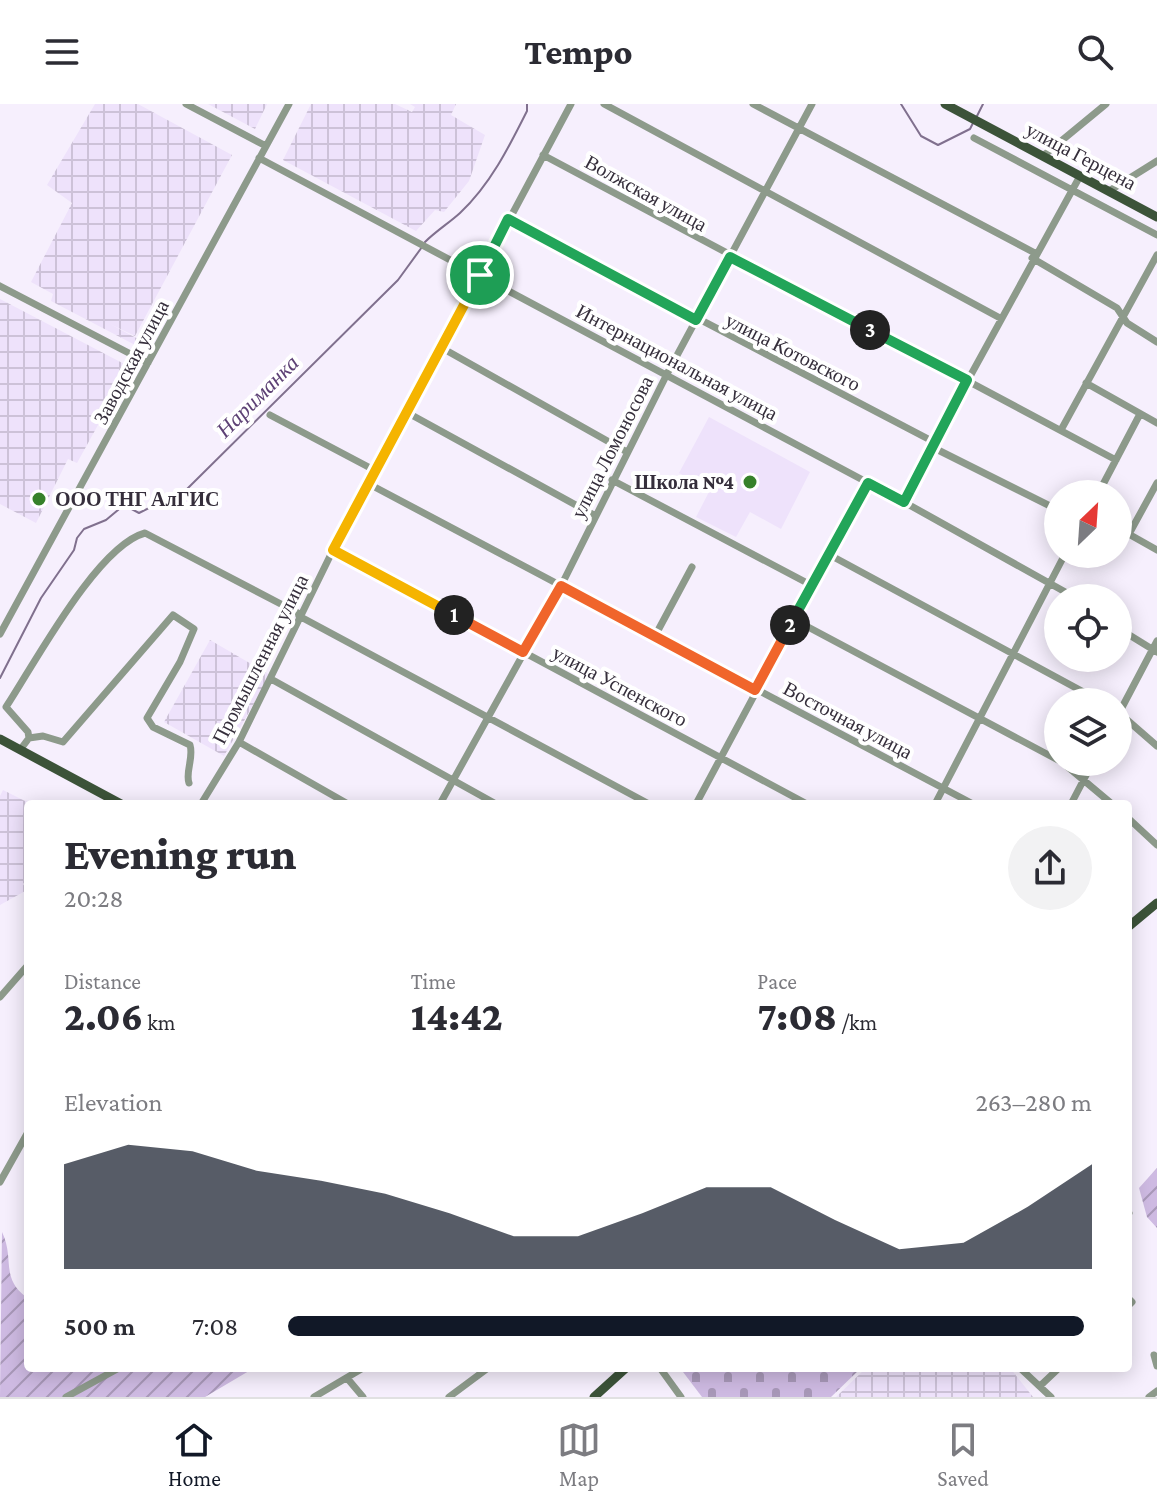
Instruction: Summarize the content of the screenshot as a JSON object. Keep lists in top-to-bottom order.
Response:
{
  "streets": {
    "main road": ["улица Герцена"],
    "street": [
      "Волжская улица",
      "улица Котовского",
      "Заводская улица",
      "Интернациональная улица",
      "улица Ломоносова",
      "Промышленная улица",
      "улица Успенского",
      "Восточная улица"
    ]
  },
  "crossings": [
    ["Волжская улица", "улица Ломоносова"],
    ["Волжская улица", "Промышленная улица"],
    ["улица Котовского", "улица Ломоносова"],
    ["улица Котовского", "Промышленная улица"],
    ["Заводская улица", "Интернациональная улица"],
    ["Интернациональная улица", "улица Ломоносова"],
    ["Интернациональная улица", "Промышленная улица"],
    ["улица Ломоносова", "улица Успенского"],
    ["улица Ломоносова", "Восточная улица"],
    ["Промышленная улица", "улица Успенского"],
    ["Промышленная улица", "Восточная улица"]
  ],
  "water": ["Нариманка"],
  "places": ["Школа №4", "ООО ТНГ АлГИС"],
  "north": "top right",
  "page": {
    "header": "Tempo",
    "pins": ["3", "1", "2"],
    "heading": ["Evening run", "20:28"],
    "stats": [
      ["Distance", "2.06 km"],
      ["Time", "14:42"],
      ["Pace", "7:08 /km"]
    ],
    "chart": ["Elevation", "263–280 m"],
    "list": [
      {
        "name": "500 m",
        "note": "7:08"
      }
    ],
    "tabs": ["Home", "Map", "Saved"]
  }
}
